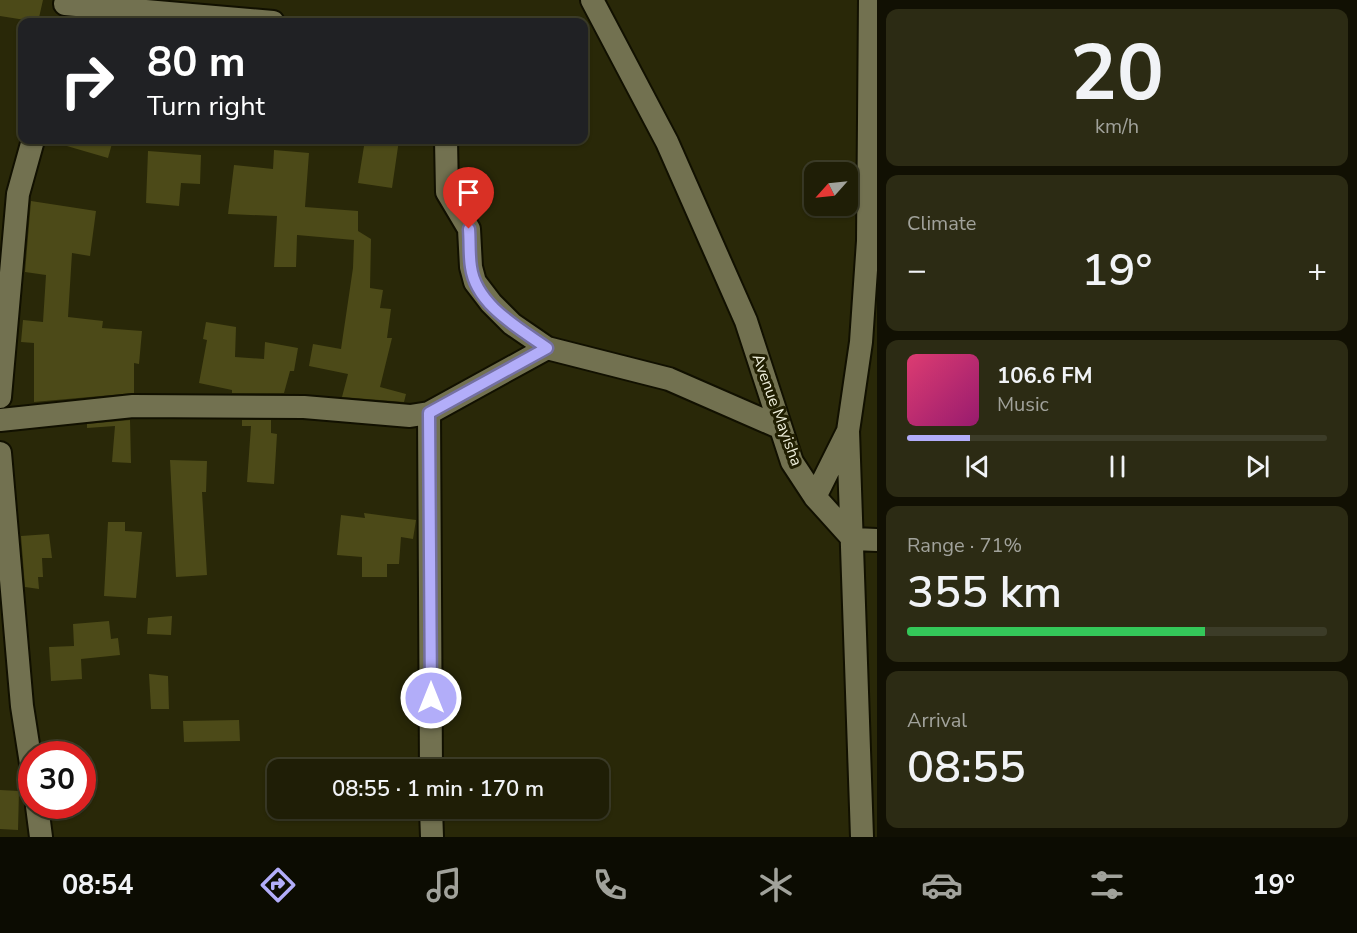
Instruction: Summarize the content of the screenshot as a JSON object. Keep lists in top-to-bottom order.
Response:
{
  "streets": {
    "street": ["Avenue Mayisha"]
  },
  "north": "bottom left",
  "page": {
    "tile": [
      ["20", "km/h"],
      "Climate",
      ["Range · 71%", "355 km"],
      ["Arrival", "08:55"]
    ],
    "turn": ["80 m", "Turn right"],
    "heat": ["−", "19°", "+"],
    "song": ["106.6 FM", "Music"],
    "limit": "30",
    "trip": "08:55 · 1 min · 170 m",
    "tabs": ["08:54", "19°"]
  }
}
